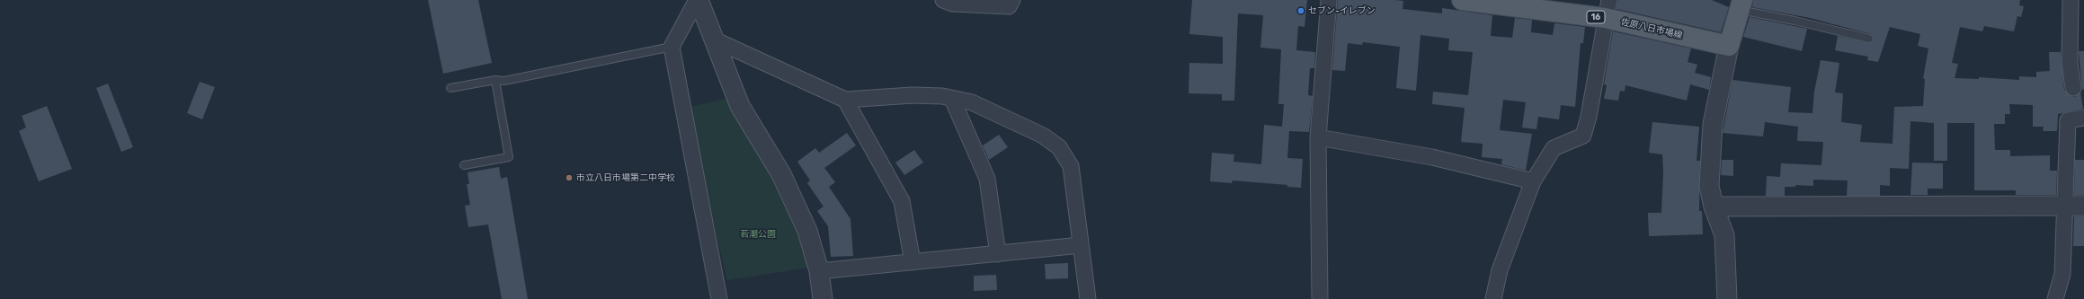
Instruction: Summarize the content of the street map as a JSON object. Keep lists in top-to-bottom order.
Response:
{
  "streets": {
    "main road": ["16", "佐原八日市場線"]
  },
  "parks": ["若潮公園"],
  "places": ["セブン-イレブン", "市立八日市場第二中学校"]
}
